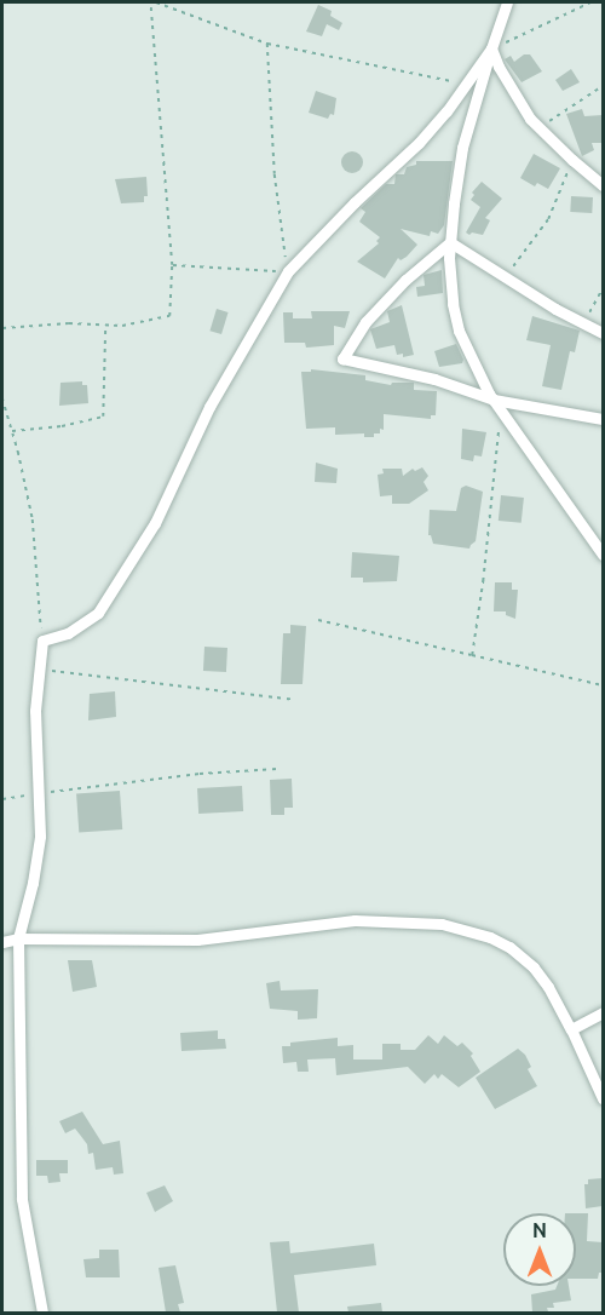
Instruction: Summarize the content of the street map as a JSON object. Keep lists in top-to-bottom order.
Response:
{
  "north": "top"
}
